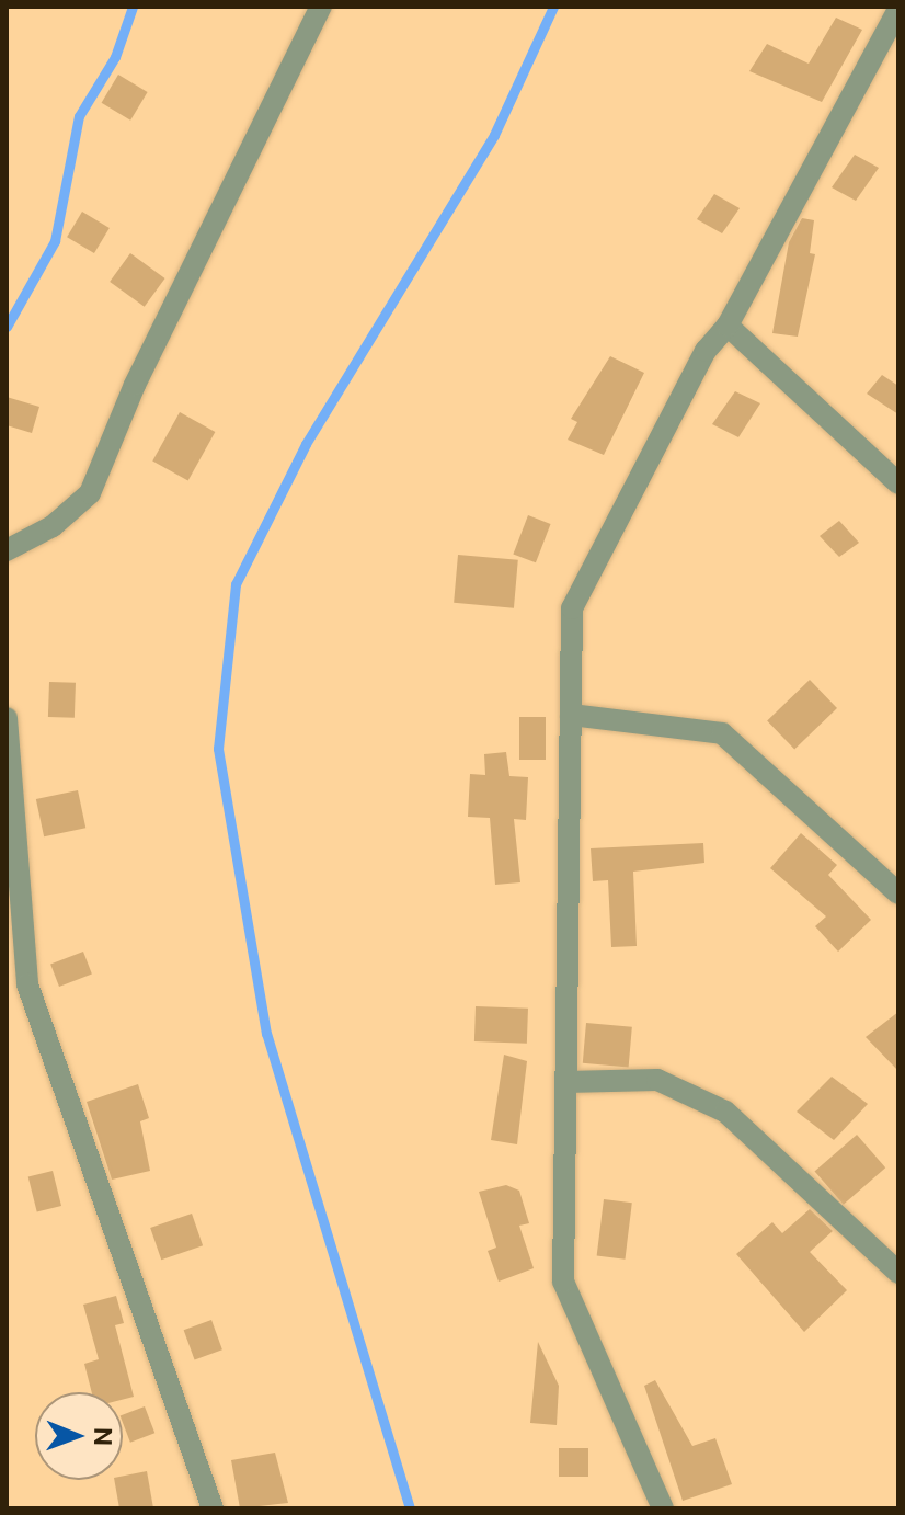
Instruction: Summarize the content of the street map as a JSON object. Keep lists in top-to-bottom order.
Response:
{
  "north": "right"
}
